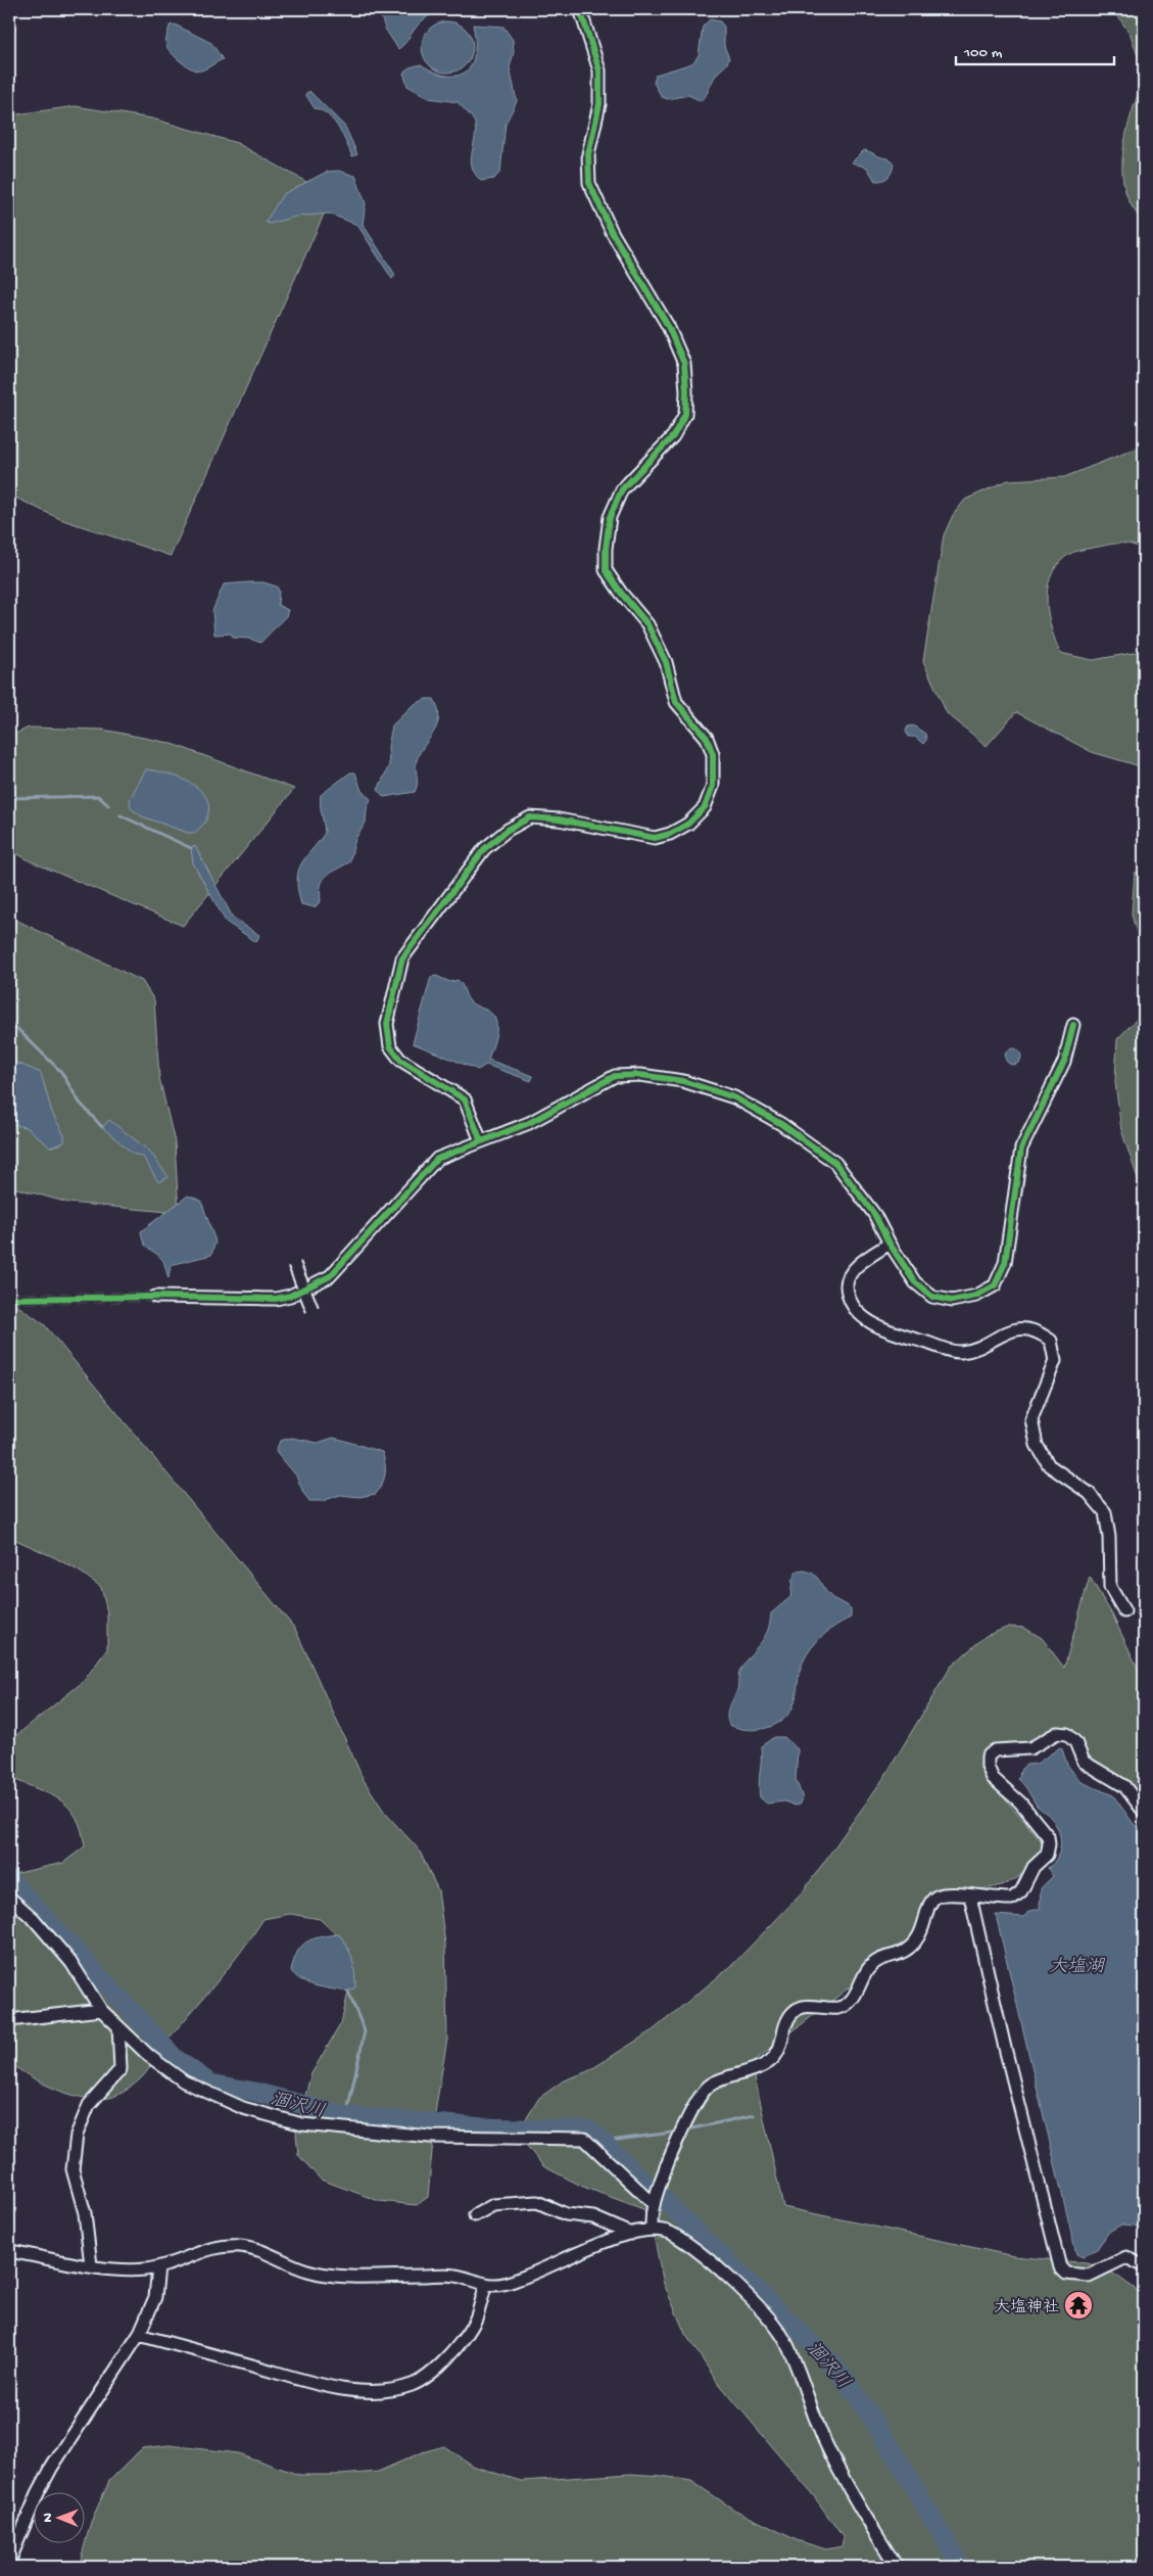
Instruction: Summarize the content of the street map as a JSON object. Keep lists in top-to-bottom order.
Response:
{
  "water": ["大塩湖", "涸沢川"],
  "places": {
    "temple": ["大塩神社"]
  },
  "scale_bar": "100 m",
  "north": "left"
}
